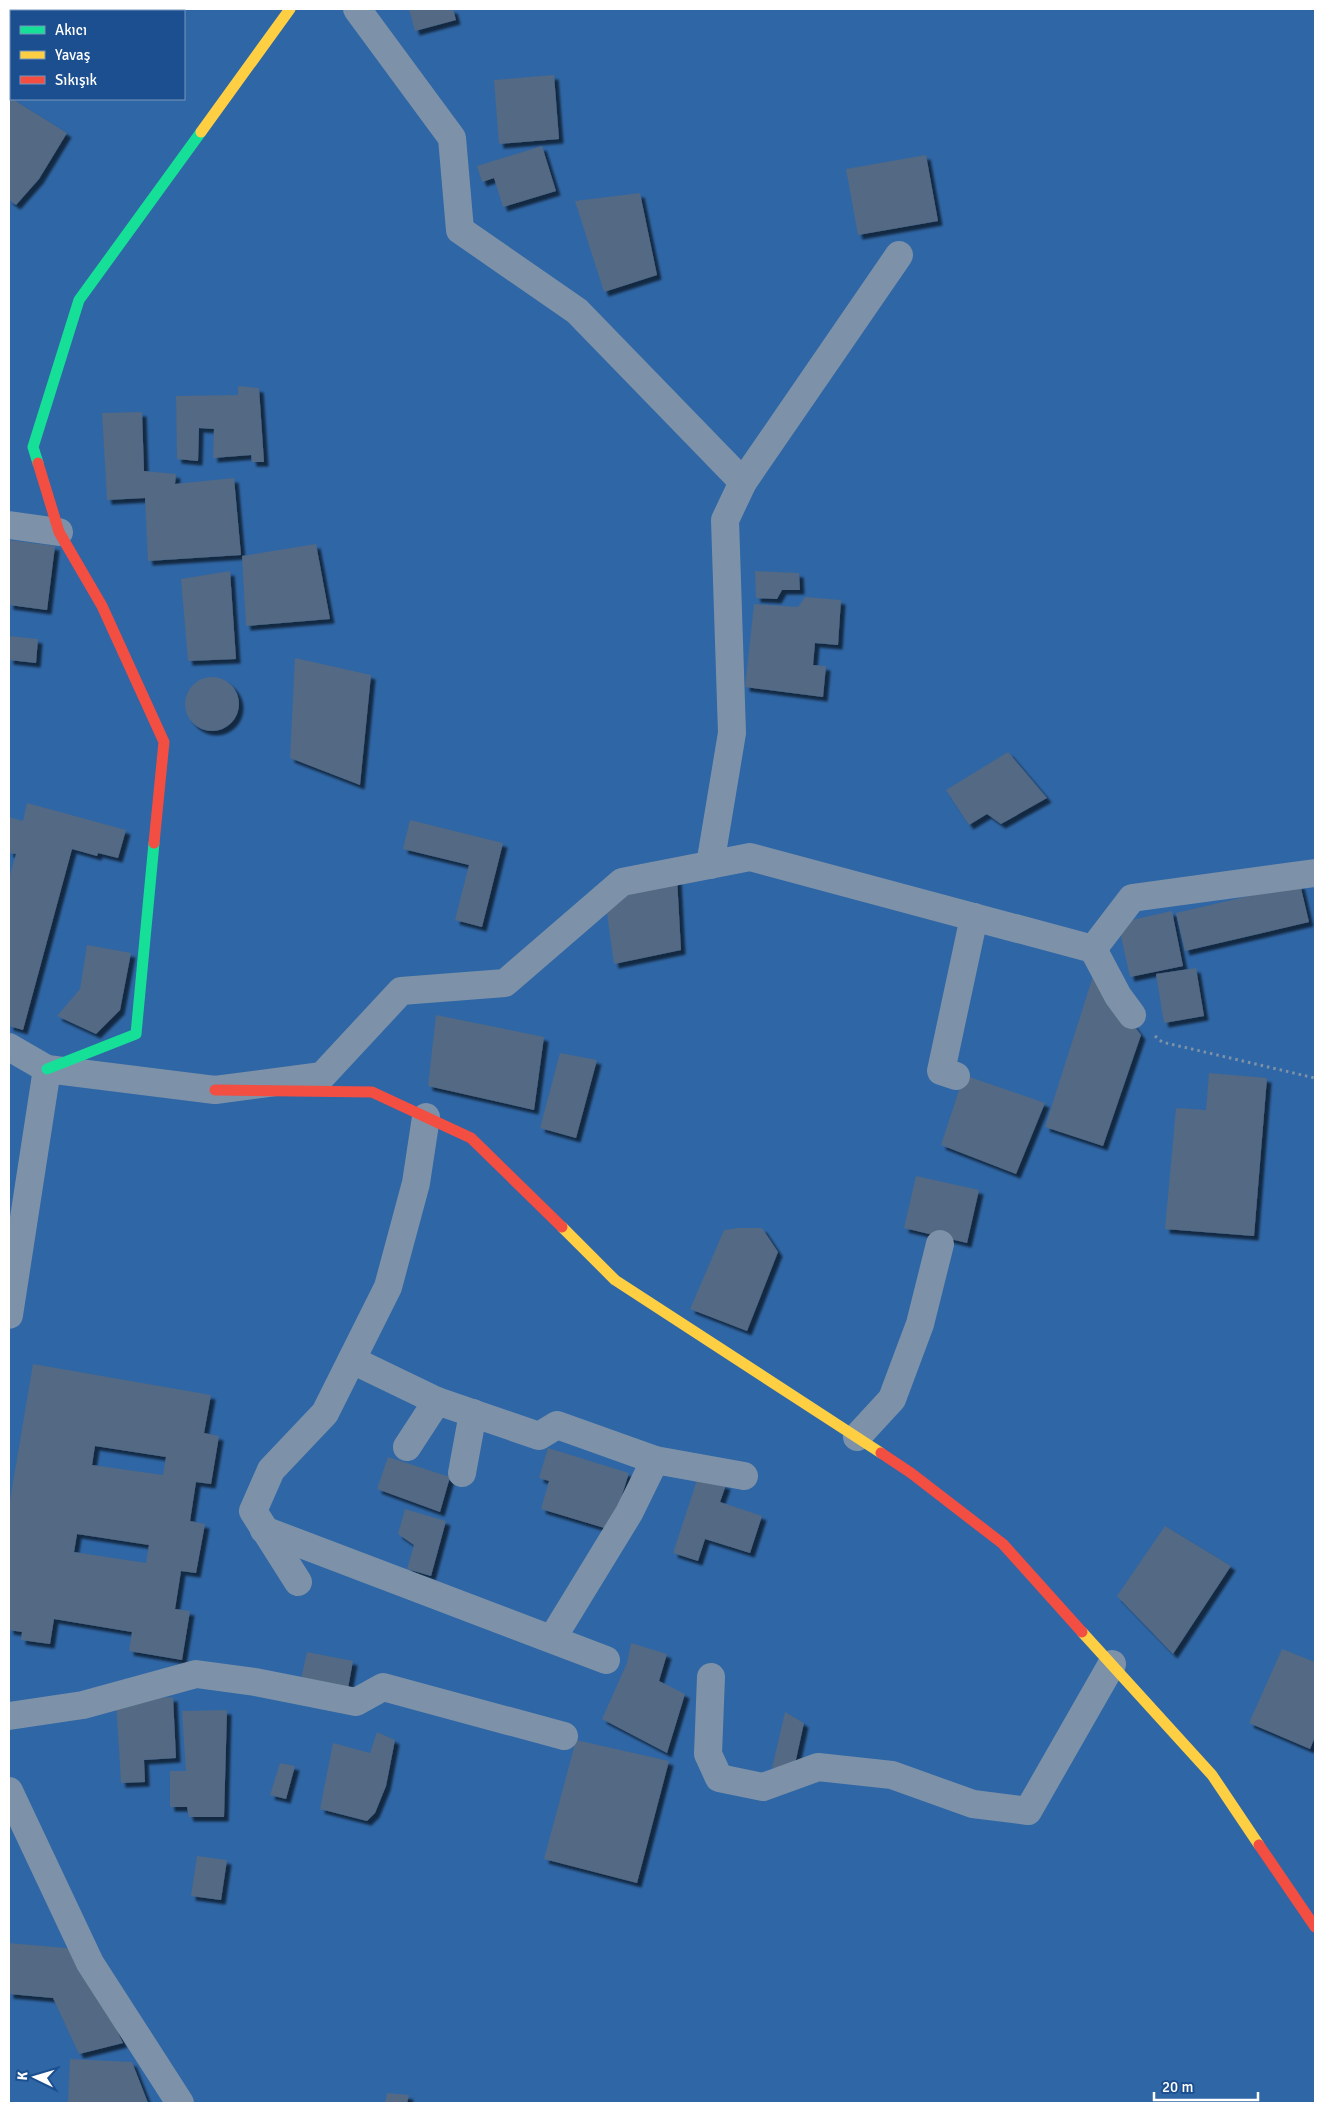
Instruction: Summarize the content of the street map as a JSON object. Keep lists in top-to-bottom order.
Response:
{
  "legend": ["Akıcı", "Yavaş", "Sıkışık"],
  "scale_bar": "20 m",
  "north": "left"
}
